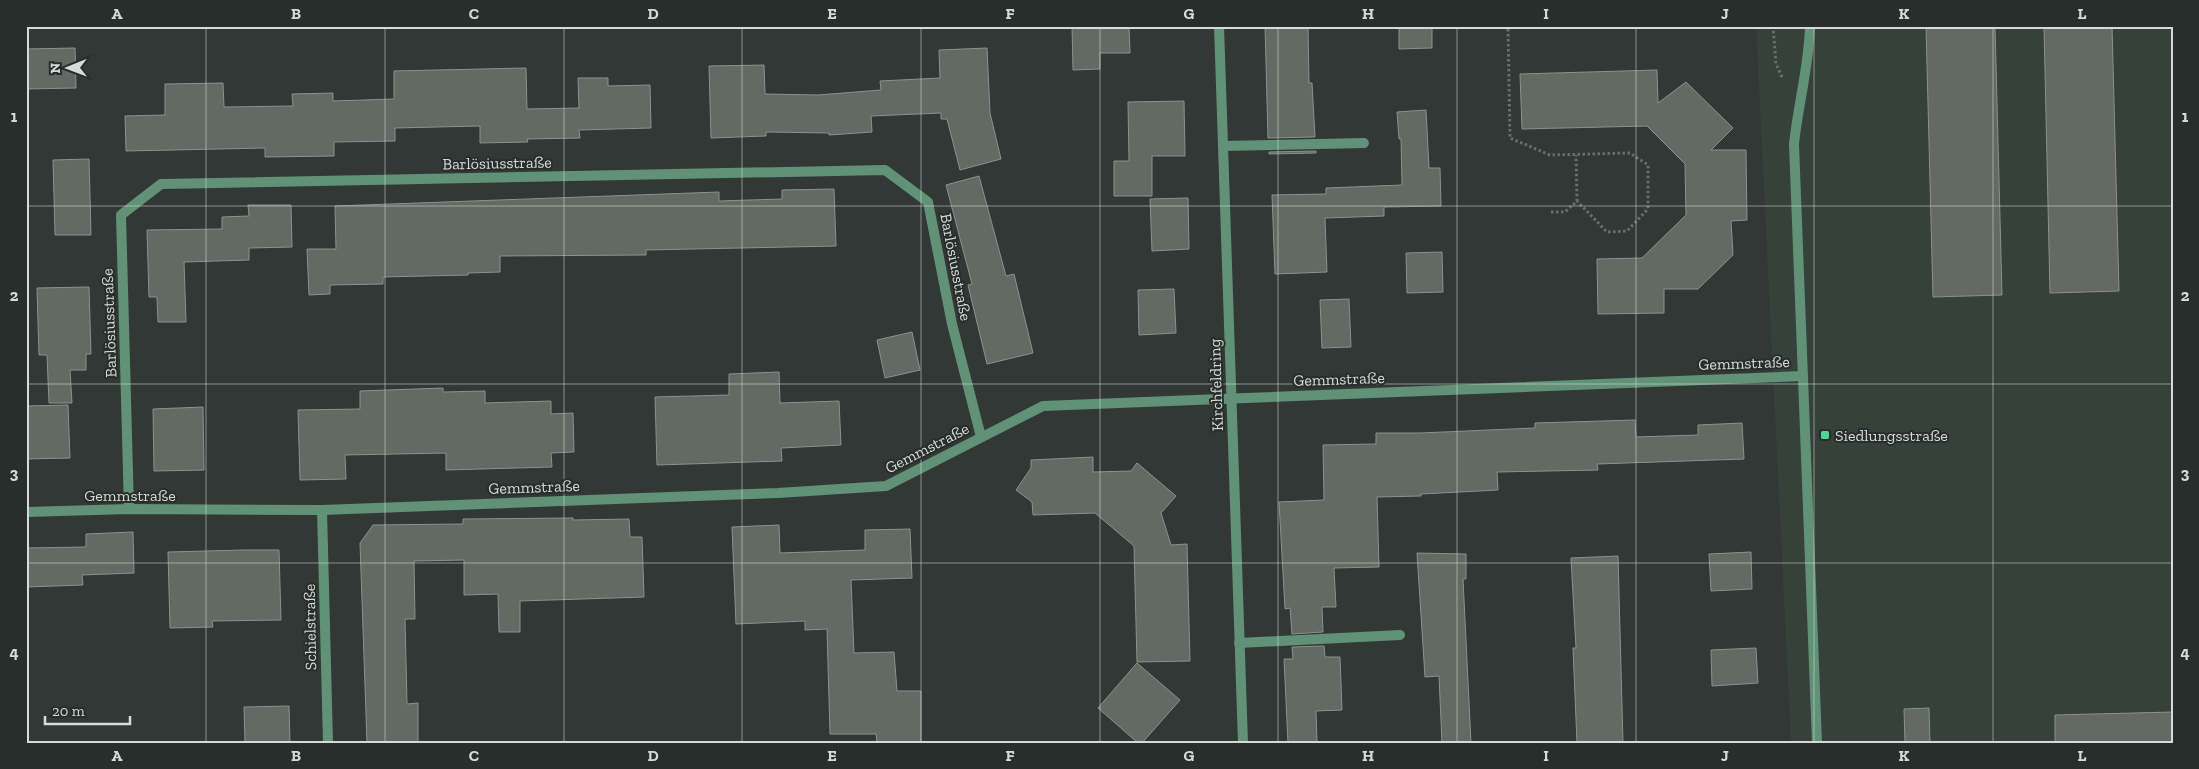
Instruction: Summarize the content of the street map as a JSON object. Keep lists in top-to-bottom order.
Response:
{
  "streets": {
    "street": [
      "Barlösiusstraße",
      "Gemmstraße",
      "Kirchfeldring",
      "Schielstraße"
    ]
  },
  "crossings": [
    ["Barlösiusstraße", "Gemmstraße"],
    ["Gemmstraße", "Kirchfeldring"],
    ["Gemmstraße", "Schielstraße"]
  ],
  "places": {
    "transit": ["Siedlungsstraße"]
  },
  "scale_bar": "20 m",
  "north": "left",
  "grid": {
    "columns": [
      "A",
      "B",
      "C",
      "D",
      "E",
      "F",
      "G",
      "H",
      "I",
      "J",
      "K",
      "L"
    ],
    "rows": [
      "1",
      "2",
      "3",
      "4"
    ]
  }
}
